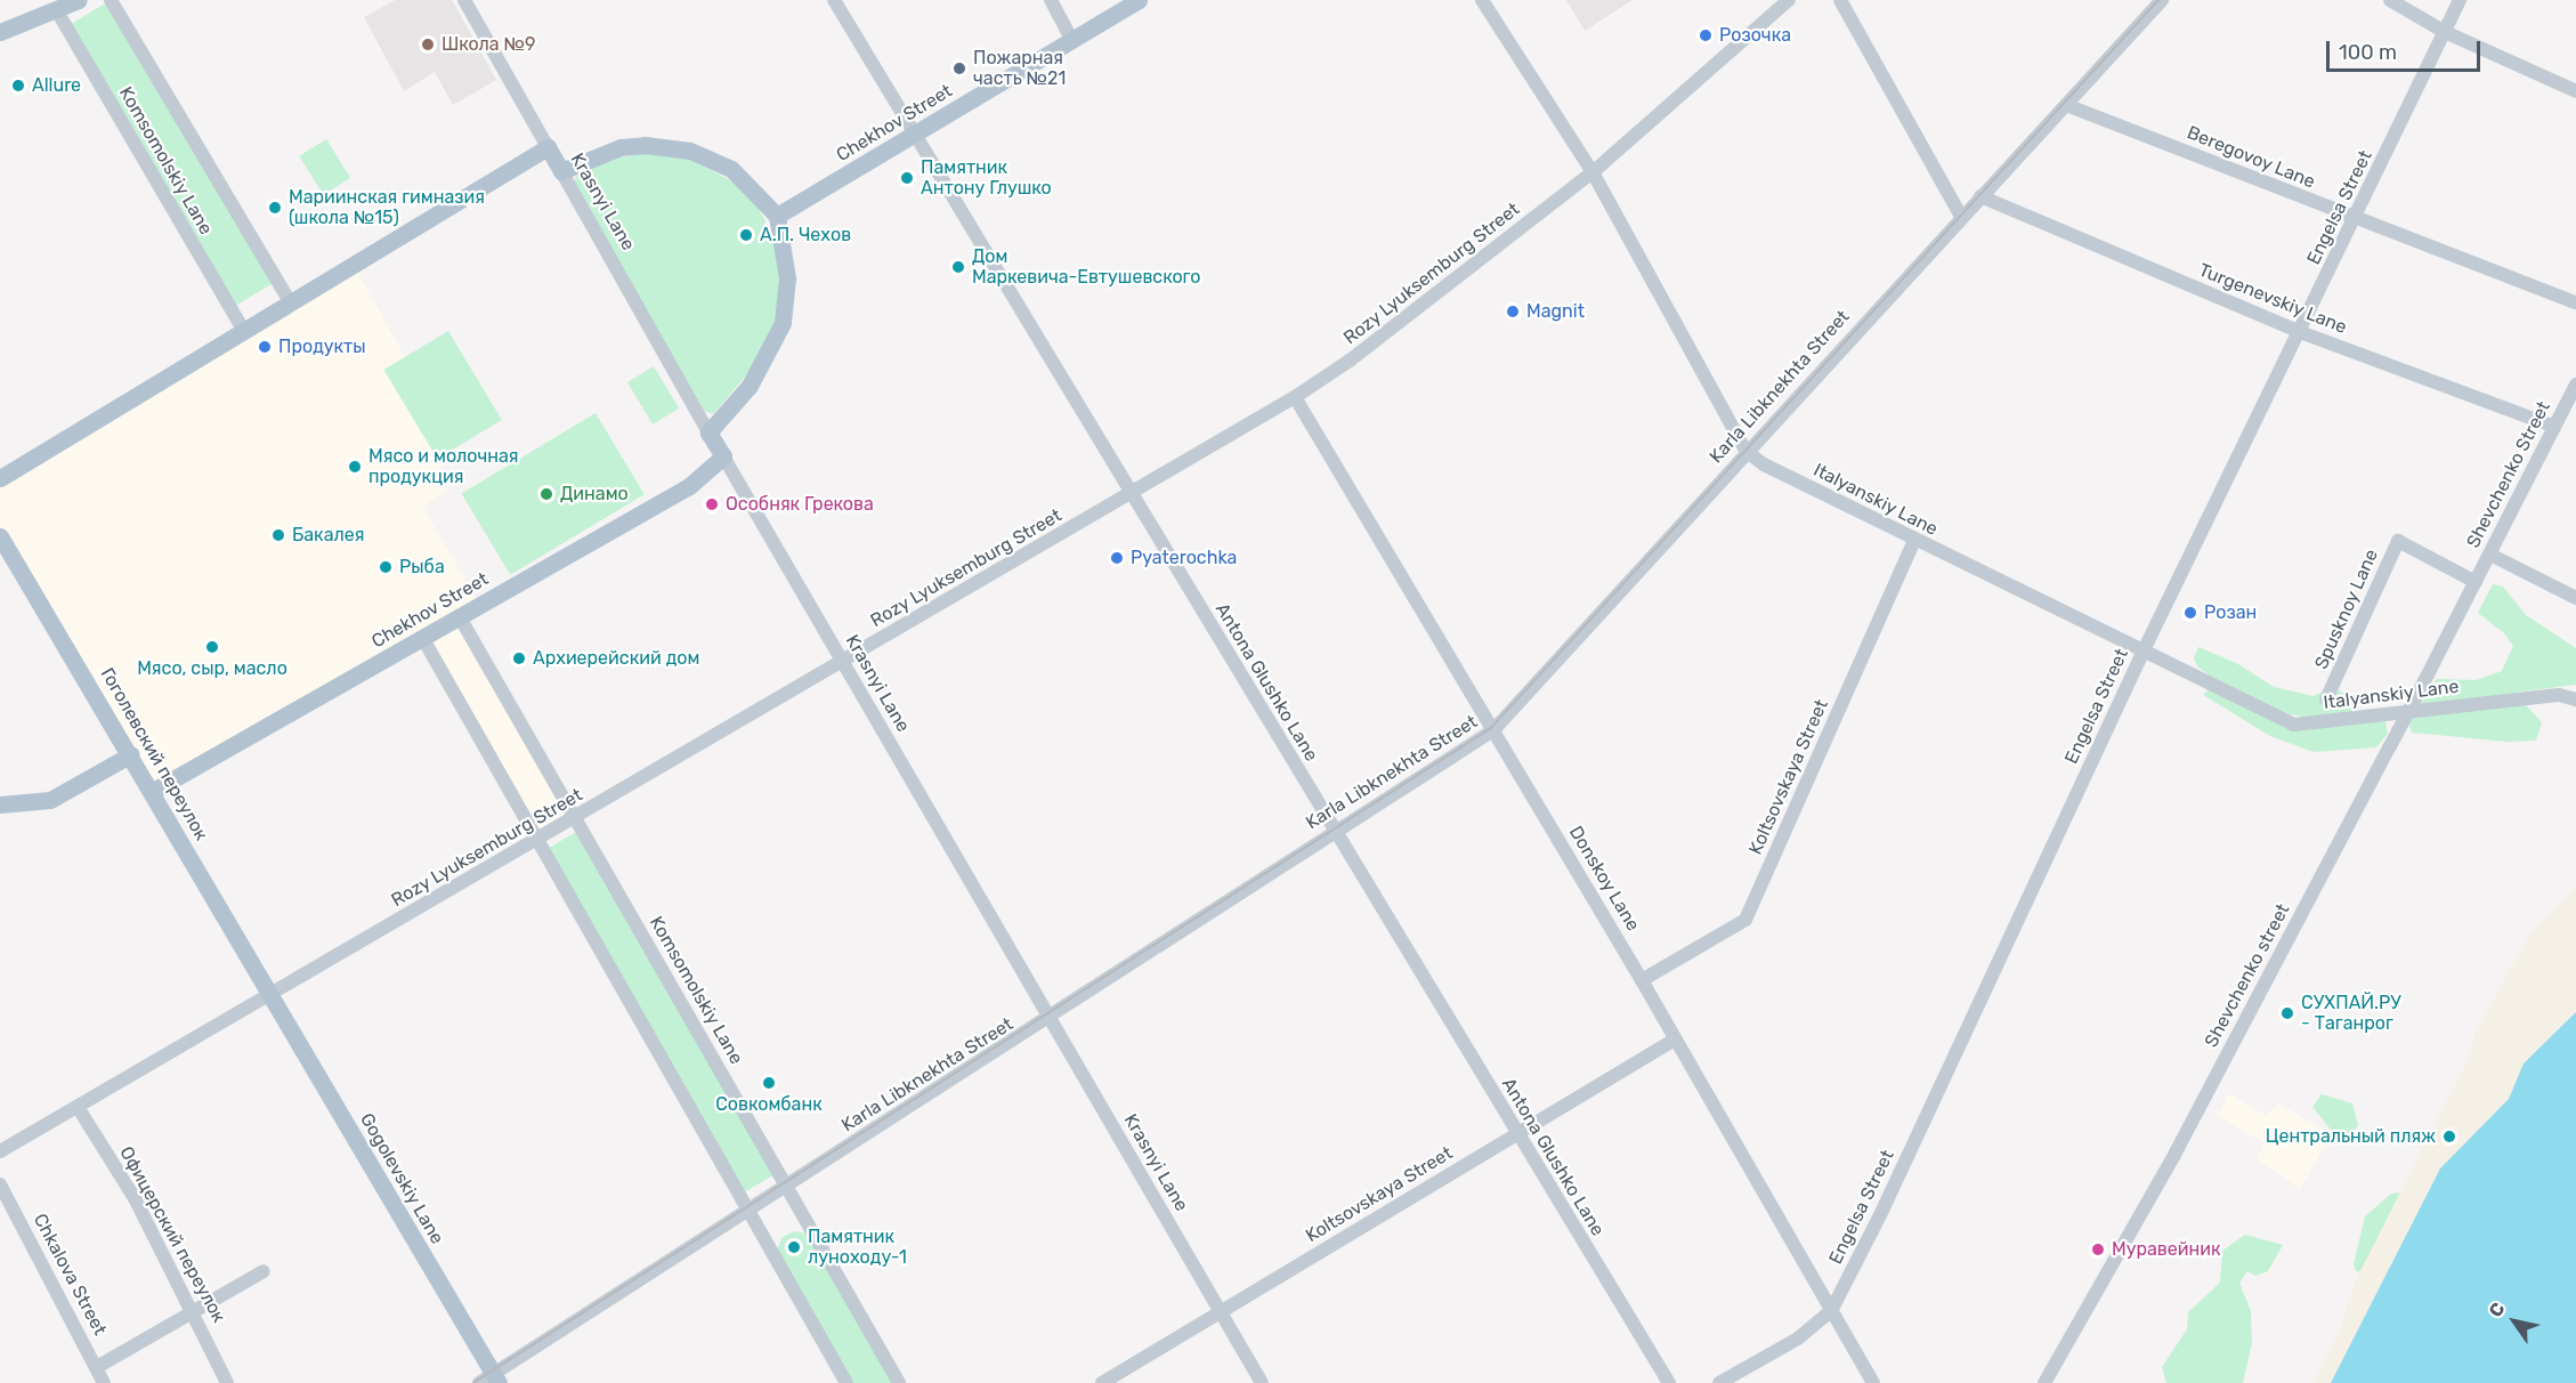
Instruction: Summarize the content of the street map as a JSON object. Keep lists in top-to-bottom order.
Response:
{
  "streets": {
    "main road": [
      "Chekhov Street",
      "Krasnyi Lane",
      "Гоголевский переулок",
      "Gogolevskiy Lane"
    ],
    "street": [
      "Beregovoy Lane",
      "Komsomolskiy Lane",
      "Engelsa Street",
      "Rozy Lyuksemburg Street",
      "Turgenevskiy Lane",
      "Karla Libknekhta Street",
      "Shevchenko Street",
      "Italyanskiy Lane",
      "Spusknoy Lane",
      "Antona Glushko Lane",
      "Koltsovskaya Street",
      "Donskoy Lane",
      "Shevchenko street",
      "Офицерский переулок",
      "Chkalova Street"
    ]
  },
  "crossings": [
    ["Chekhov Street", "Komsomolskiy Lane"],
    ["Chekhov Street", "Krasnyi Lane"],
    ["Chekhov Street", "Antona Glushko Lane"],
    ["Chekhov Street", "Гоголевский переулок"],
    ["Beregovoy Lane", "Engelsa Street"],
    ["Beregovoy Lane", "Karla Libknekhta Street"],
    ["Komsomolskiy Lane", "Rozy Lyuksemburg Street"],
    ["Komsomolskiy Lane", "Karla Libknekhta Street"],
    ["Krasnyi Lane", "Rozy Lyuksemburg Street"],
    ["Krasnyi Lane", "Karla Libknekhta Street"],
    ["Krasnyi Lane", "Koltsovskaya Street"],
    ["Engelsa Street", "Turgenevskiy Lane"],
    ["Engelsa Street", "Italyanskiy Lane"],
    ["Engelsa Street", "Donskoy Lane"],
    ["Rozy Lyuksemburg Street", "Italyanskiy Lane"],
    ["Rozy Lyuksemburg Street", "Antona Glushko Lane"],
    ["Rozy Lyuksemburg Street", "Гоголевский переулок"],
    ["Rozy Lyuksemburg Street", "Donskoy Lane"],
    ["Rozy Lyuksemburg Street", "Gogolevskiy Lane"],
    ["Rozy Lyuksemburg Street", "Офицерский переулок"],
    ["Turgenevskiy Lane", "Karla Libknekhta Street"],
    ["Turgenevskiy Lane", "Shevchenko Street"],
    ["Karla Libknekhta Street", "Italyanskiy Lane"],
    ["Karla Libknekhta Street", "Antona Glushko Lane"],
    ["Karla Libknekhta Street", "Donskoy Lane"],
    ["Karla Libknekhta Street", "Gogolevskiy Lane"],
    ["Shevchenko Street", "Spusknoy Lane"],
    ["Shevchenko Street", "Shevchenko street"],
    ["Italyanskiy Lane", "Koltsovskaya Street"],
    ["Spusknoy Lane", "Shevchenko street"],
    ["Antona Glushko Lane", "Koltsovskaya Street"],
    ["Гоголевский переулок", "Gogolevskiy Lane"],
    ["Koltsovskaya Street", "Donskoy Lane"]
  ],
  "places": [
    "Розочка",
    "Школа №9",
    "Пожарная часть №21",
    "Allure",
    "Памятник Антону Глушко",
    "Мариинская гимназия (школа №15)",
    "А.П. Чехов",
    "Дом Маркевича-Евтушевского",
    "Magnit",
    "Продукты",
    "Мясо и молочная продукция",
    "Динамо",
    "Особняк Грекова",
    "Бакалея",
    "Pyaterochka",
    "Рыба",
    "Розан",
    "Мясо, сыр, масло",
    "Архиерейский дом",
    "СУХПАЙ.РУ - Таганрог",
    "Совкомбанк",
    "Центральный пляж",
    "Памятник луноходу-1",
    "Муравейник"
  ],
  "scale_bar": "100 m",
  "north": "top left"
}
